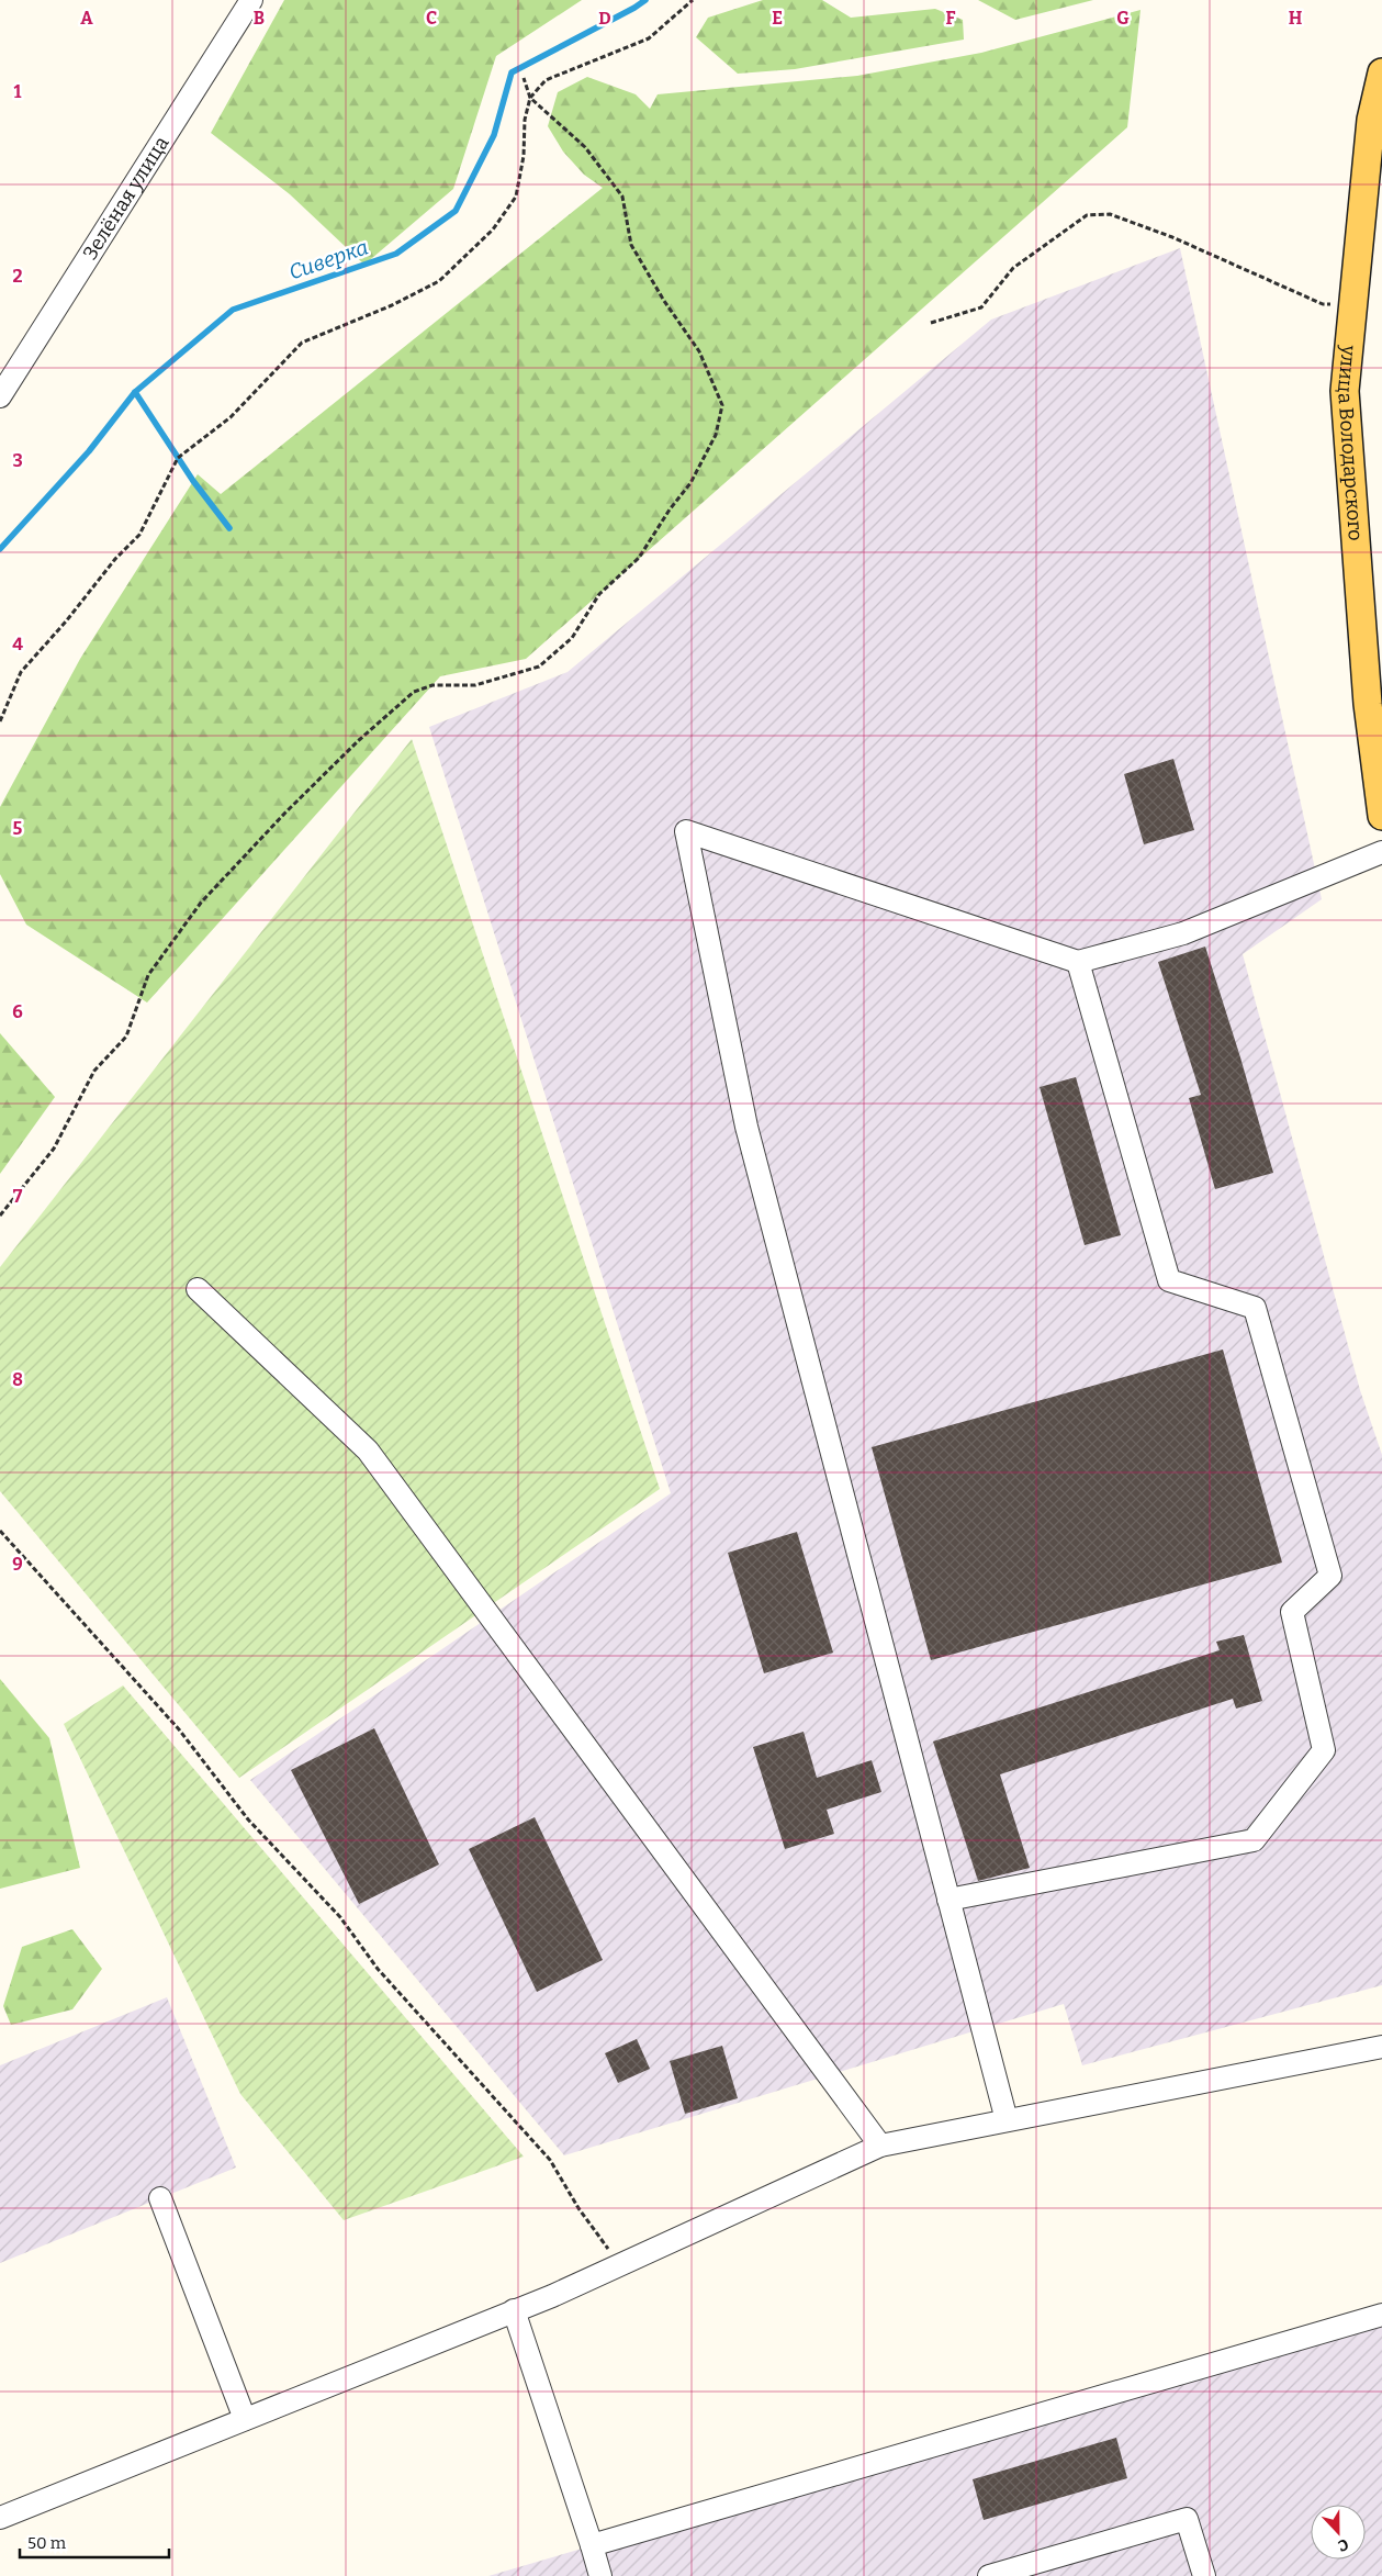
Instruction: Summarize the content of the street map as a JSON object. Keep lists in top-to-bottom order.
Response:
{
  "streets": {
    "main road": ["улица Володарского"],
    "street": ["Зелёная улица"]
  },
  "water": ["Сиверка"],
  "scale_bar": "50 m",
  "north": "bottom",
  "grid": {
    "columns": [
      "A",
      "B",
      "C",
      "D",
      "E",
      "F",
      "G",
      "H"
    ],
    "rows": [
      "1",
      "2",
      "3",
      "4",
      "5",
      "6",
      "7",
      "8",
      "9"
    ]
  }
}
